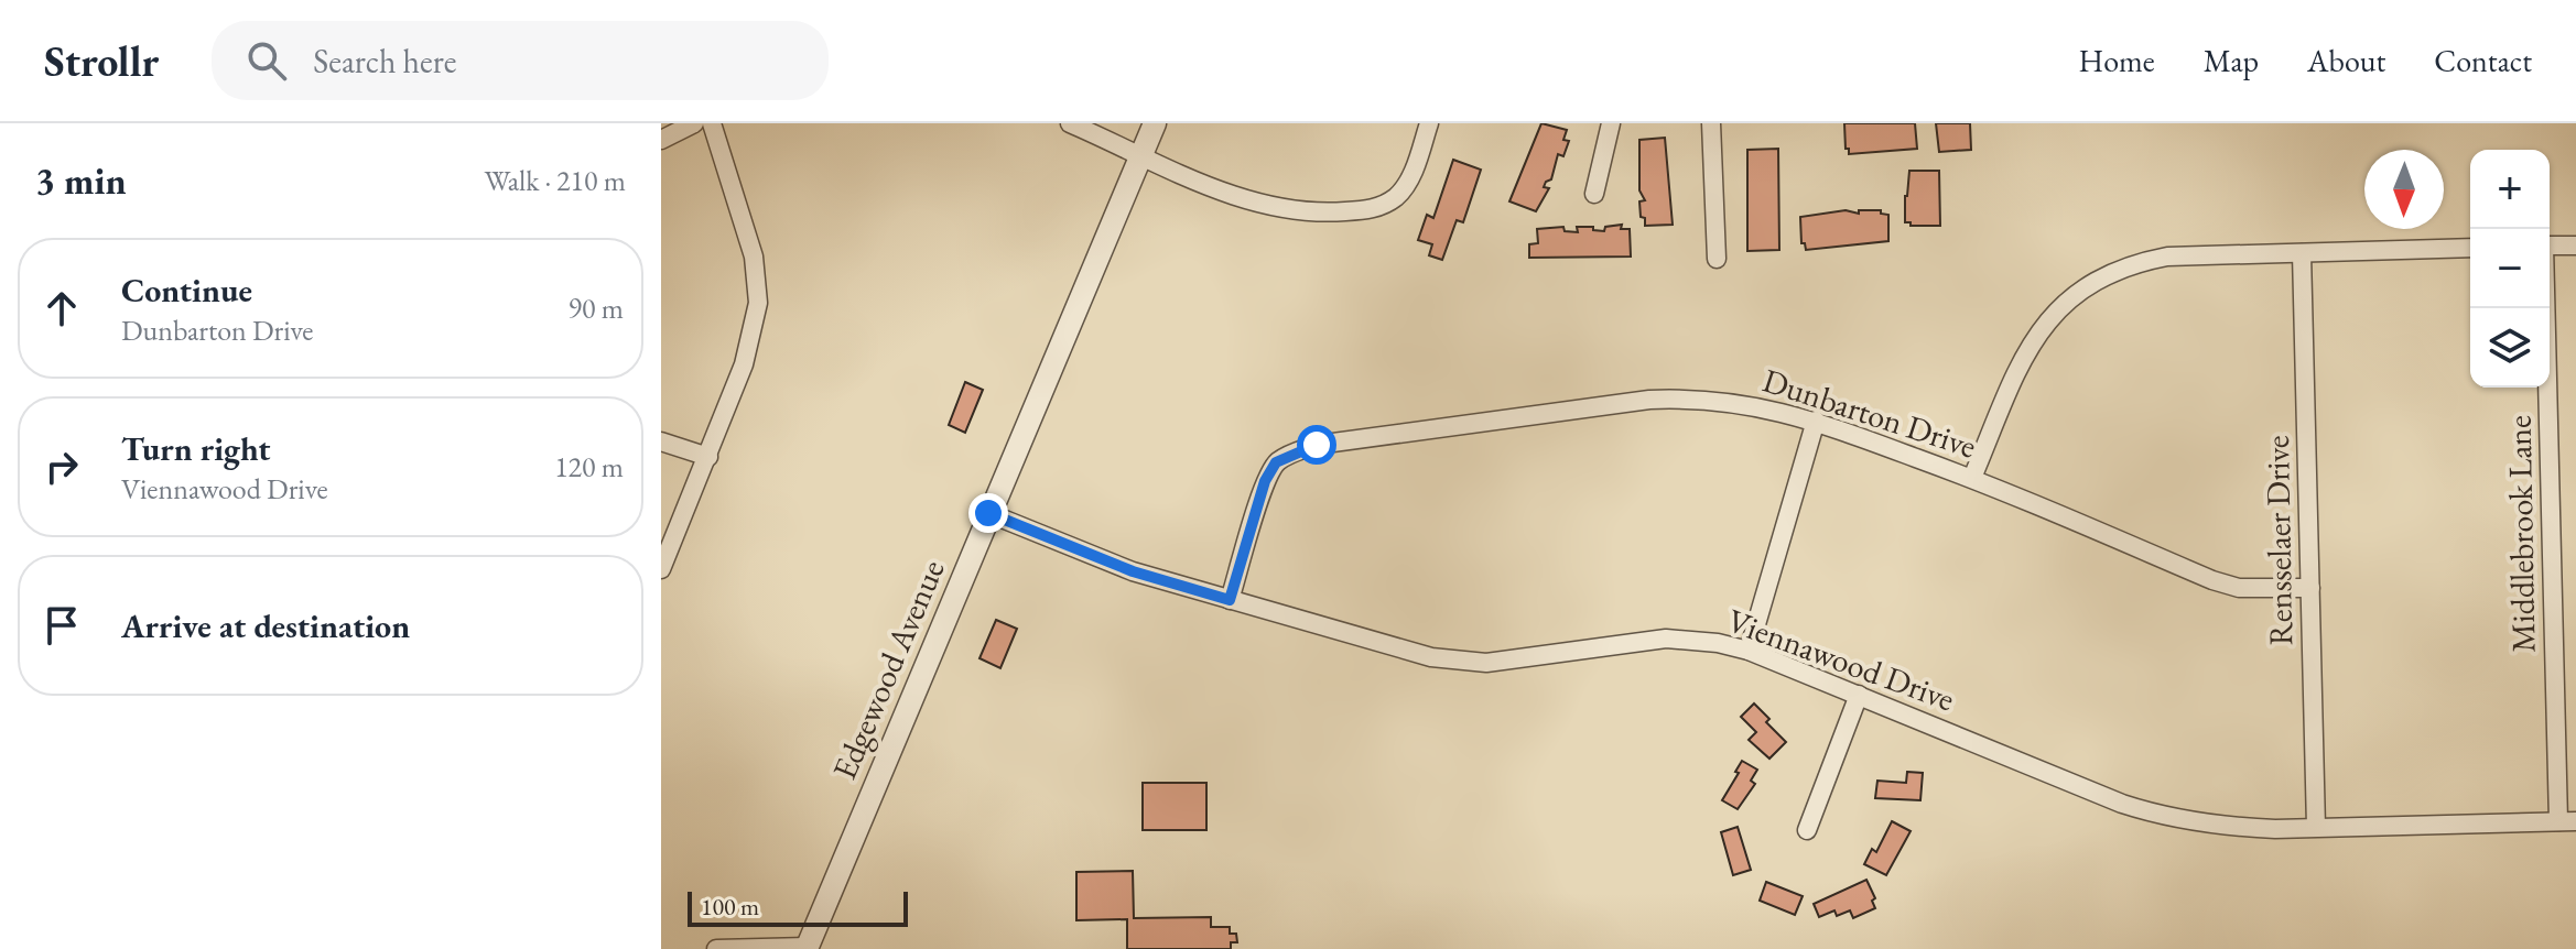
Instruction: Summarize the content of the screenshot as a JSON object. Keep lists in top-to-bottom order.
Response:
{
  "streets": {
    "street": [
      "Dunbarton Drive",
      "Middlebrook Lane",
      "Rensselaer Drive",
      "Viennawood Drive",
      "Edgewood Avenue"
    ]
  },
  "crossings": [
    ["Dunbarton Drive", "Rensselaer Drive"],
    ["Dunbarton Drive", "Viennawood Drive"],
    ["Middlebrook Lane", "Viennawood Drive"],
    ["Rensselaer Drive", "Viennawood Drive"],
    ["Viennawood Drive", "Edgewood Avenue"]
  ],
  "scale_bar": "100 m",
  "north": "bottom",
  "page": {
    "header": "Strollr",
    "search": "Search here",
    "nav": [
      "Home",
      "Map",
      "About",
      "Contact"
    ],
    "heading": ["3 min", "Walk · 210 m"],
    "map_buttons": ["+", "−"],
    "list": [
      ["Continue", "Dunbarton Drive", "90 m"],
      ["Turn right", "Viennawood Drive", "120 m"],
      "Arrive at destination"
    ],
    "scale": "100 m"
  }
}
